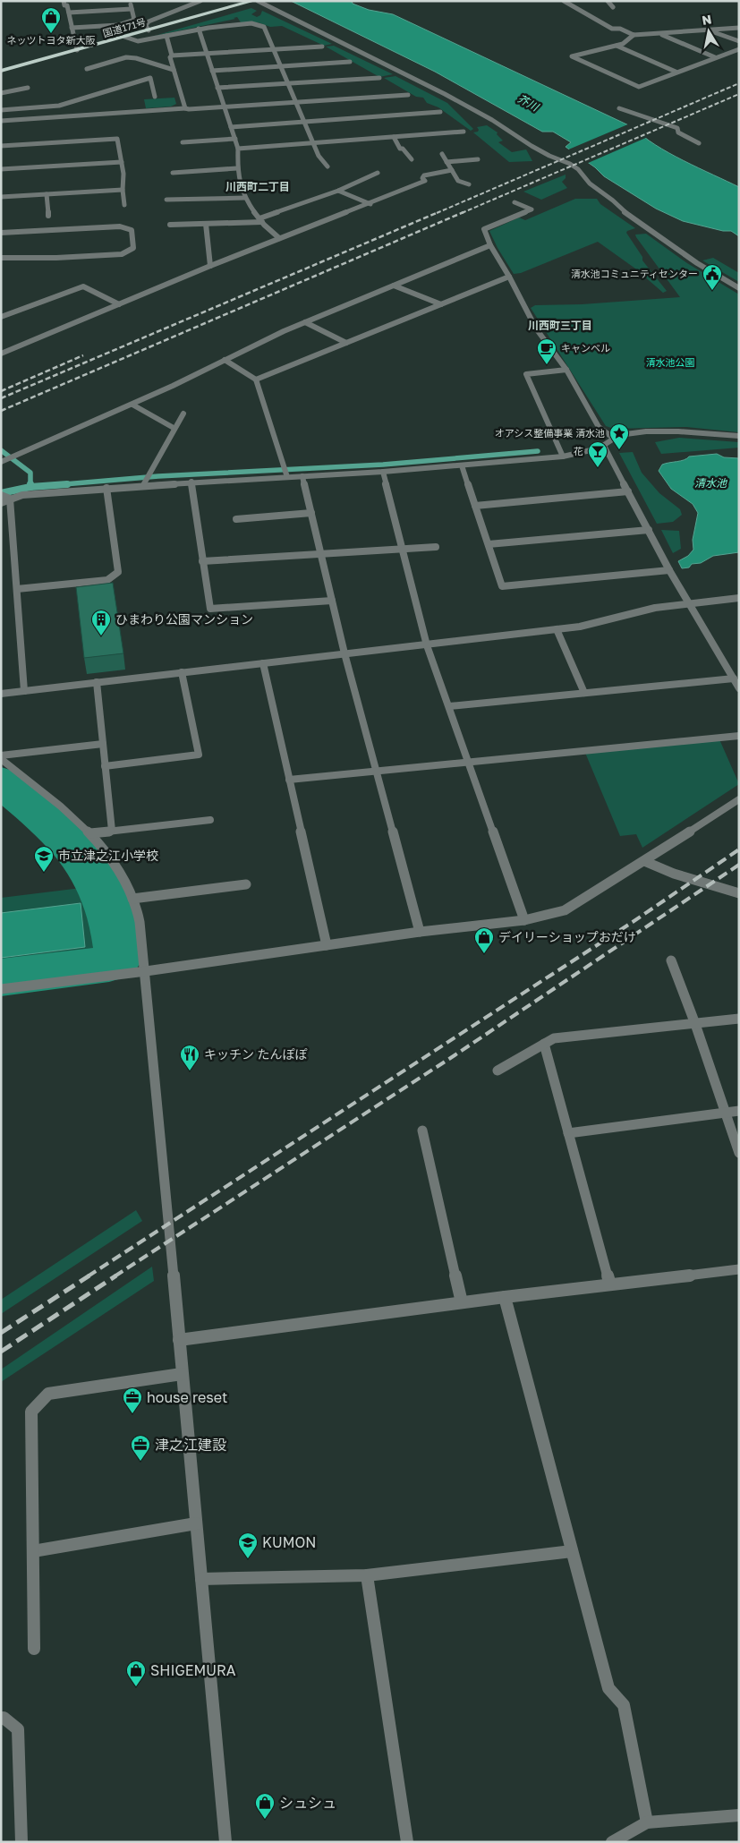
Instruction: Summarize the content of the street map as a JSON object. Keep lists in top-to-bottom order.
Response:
{
  "streets": {
    "highway": ["国道171号"]
  },
  "districts": ["川西町二丁目", "川西町三丁目"],
  "water": ["芥川", "清水池"],
  "parks": ["清水池公園"],
  "places": {
    "shop": [
      "ネッツトヨタ新大阪",
      "デイリーショップおだけ",
      "SHIGEMURA",
      "シュシュ"
    ],
    "public building": ["清水池コミュニティセンター"],
    "cafe": ["キャンベル"],
    "place": ["オアシス整備事業 清水池"],
    "bar": ["花"],
    "building": ["ひまわり公園マンション"],
    "school or university": ["市立津之江小学校", "KUMON"],
    "restaurant": ["キッチン たんぽぽ"],
    "office": ["house reset", "津之江建設"]
  },
  "north": "top"
}
